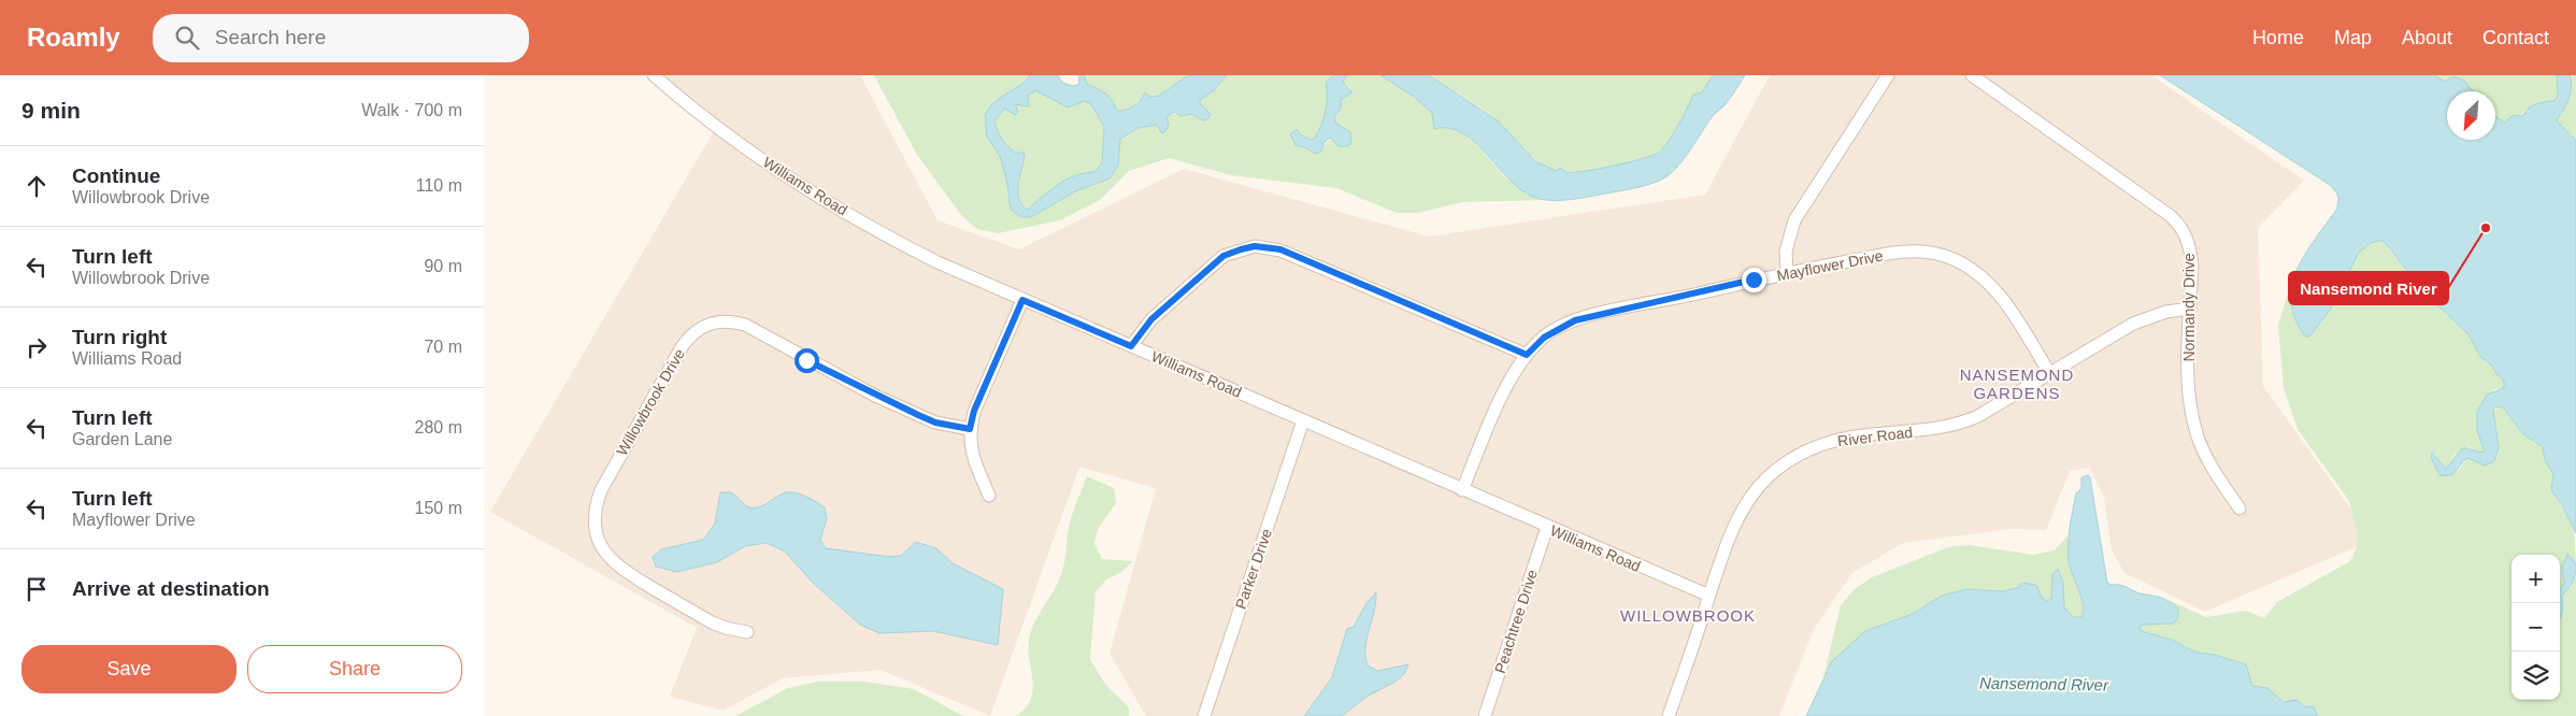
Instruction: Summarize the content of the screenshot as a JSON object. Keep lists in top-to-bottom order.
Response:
{
  "streets": {
    "street": [
      "Williams Road",
      "Mayflower Drive",
      "Normandy Drive",
      "Willowbrook Drive",
      "River Road",
      "Parker Drive",
      "Peachtree Drive"
    ]
  },
  "crossings": [
    ["Williams Road", "Mayflower Drive"],
    ["Williams Road", "River Road"],
    ["Williams Road", "Parker Drive"],
    ["Williams Road", "Peachtree Drive"],
    ["Mayflower Drive", "River Road"],
    ["Normandy Drive", "River Road"]
  ],
  "districts": ["NANSEMOND GARDENS", "WILLOWBROOK"],
  "water": ["Nansemond River"],
  "places": ["Nansemond River"],
  "north": "bottom left",
  "page": {
    "header": "Roamly",
    "search": "Search here",
    "nav": [
      "Home",
      "Map",
      "About",
      "Contact"
    ],
    "heading": ["9 min", "Walk · 700 m"],
    "list": [
      ["Continue", "Willowbrook Drive", "110 m"],
      ["Turn left", "Willowbrook Drive", "90 m"],
      ["Turn right", "Williams Road", "70 m"],
      ["Turn left", "Garden Lane", "280 m"],
      ["Turn left", "Mayflower Drive", "150 m"],
      "Arrive at destination"
    ],
    "map_buttons": ["+", "−"],
    "buttons": ["Save", "Share"]
  }
}
